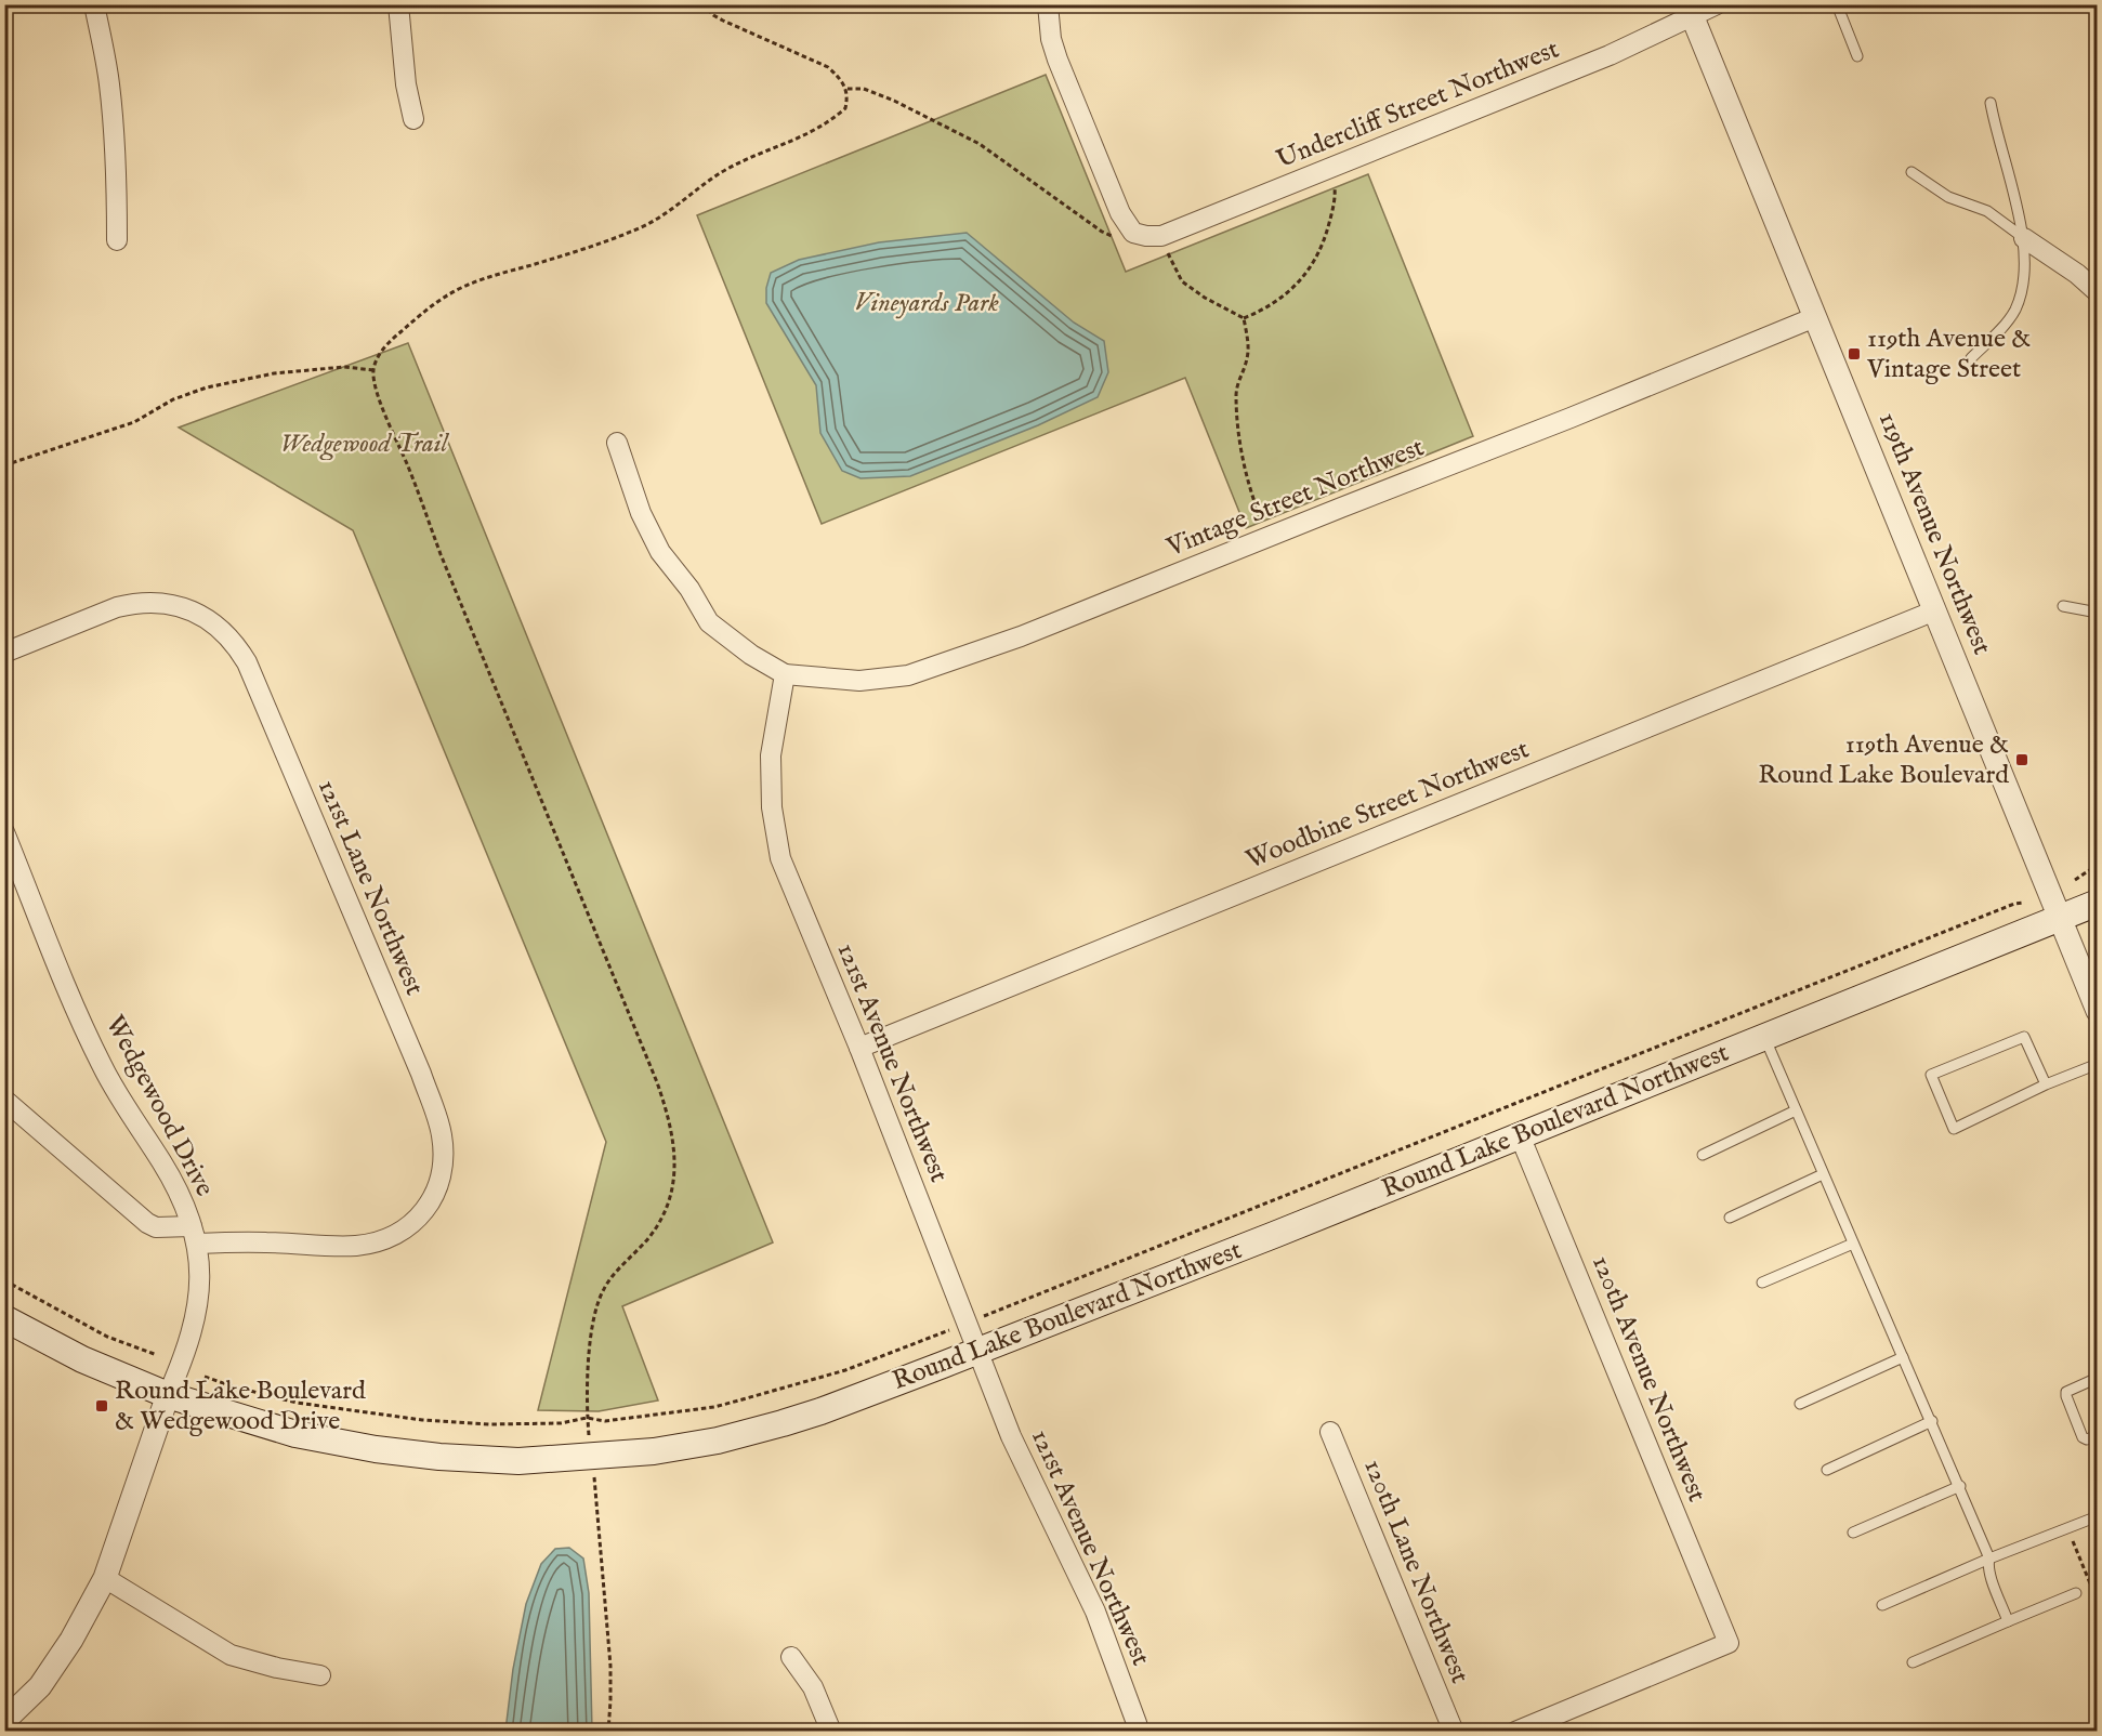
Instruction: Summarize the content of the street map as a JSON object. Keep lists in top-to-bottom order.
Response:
{
  "streets": {
    "main road": ["Round Lake Boulevard Northwest"],
    "street": [
      "Undercliff Street Northwest",
      "Vintage Street Northwest",
      "119th Avenue Northwest",
      "Woodbine Street Northwest",
      "121st Lane Northwest",
      "121st Avenue Northwest",
      "Wedgewood Drive",
      "120th Avenue Northwest",
      "120th Lane Northwest"
    ]
  },
  "crossings": [
    ["Undercliff Street Northwest", "119th Avenue Northwest"],
    ["Vintage Street Northwest", "119th Avenue Northwest"],
    ["Vintage Street Northwest", "121st Avenue Northwest"],
    ["119th Avenue Northwest", "Woodbine Street Northwest"],
    ["119th Avenue Northwest", "Round Lake Boulevard Northwest"],
    ["Woodbine Street Northwest", "121st Avenue Northwest"],
    ["121st Lane Northwest", "Wedgewood Drive"],
    ["121st Avenue Northwest", "Round Lake Boulevard Northwest"],
    ["Wedgewood Drive", "Round Lake Boulevard Northwest"],
    ["Round Lake Boulevard Northwest", "120th Avenue Northwest"]
  ],
  "parks": ["Vineyards Park", "Wedgewood Trail"],
  "places": {
    "transit": ["119th Avenue & Vintage Street", "119th Avenue & Round Lake Boulevard", "Round Lake Boulevard & Wedgewood Drive"]
  }
}
